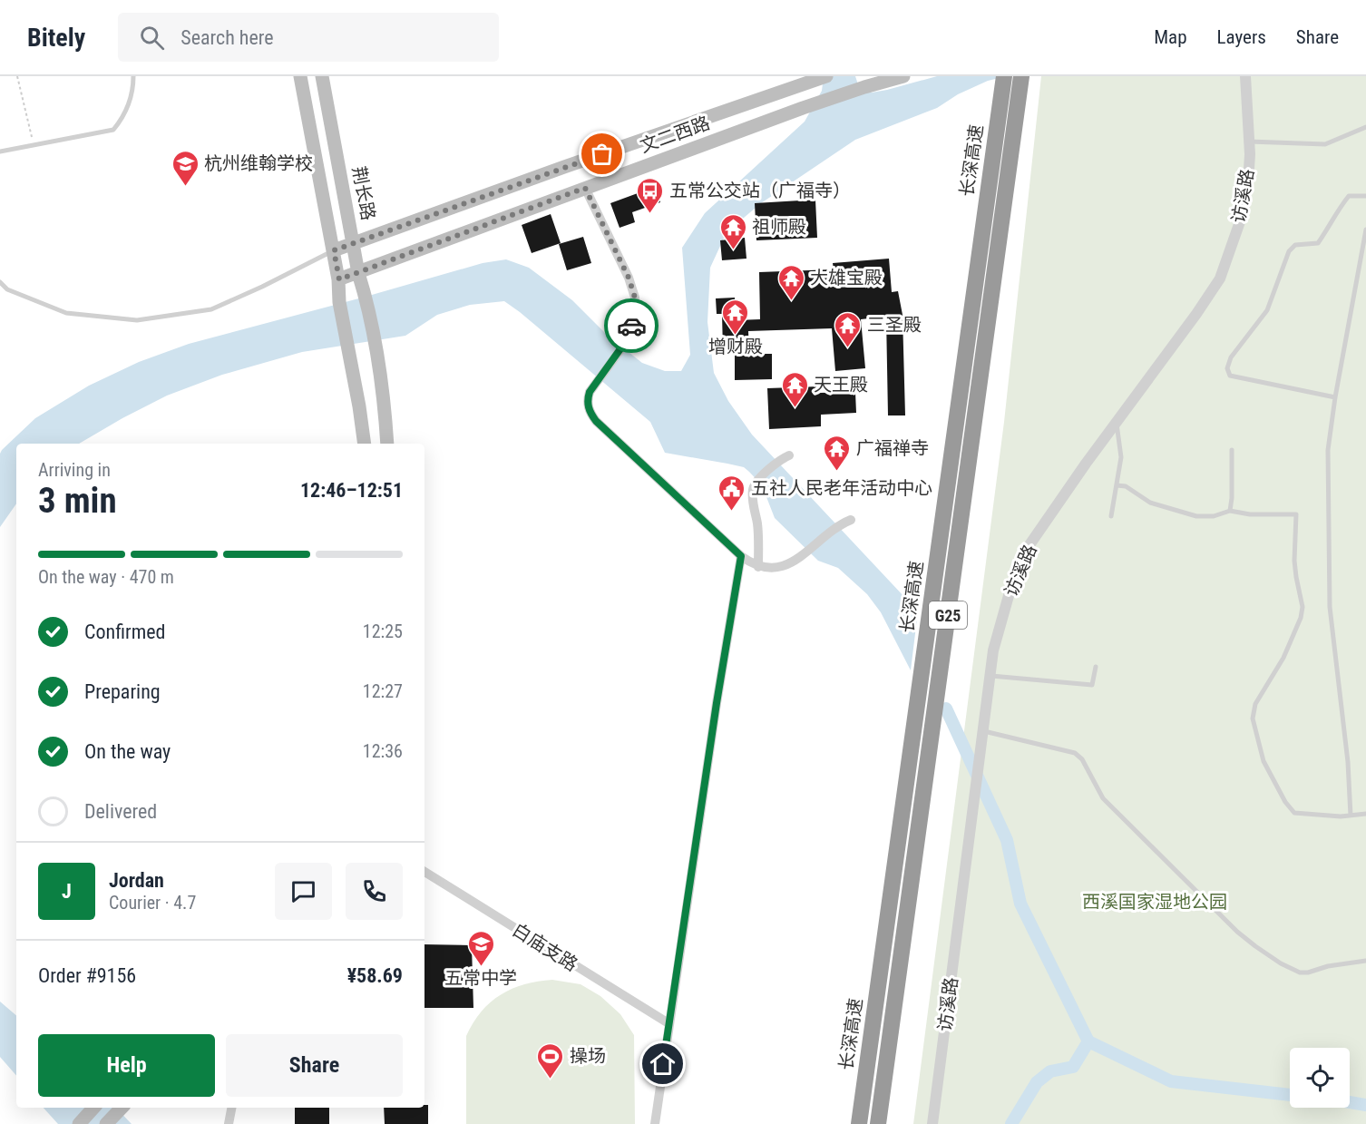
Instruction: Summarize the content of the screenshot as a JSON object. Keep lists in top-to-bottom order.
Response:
{
  "streets": {
    "highway": ["长深高速", "G25"],
    "main road": ["文二西路", "荆长路"],
    "street": ["访溪路", "白庙支路"]
  },
  "crossings": [
    ["文二西路", "荆长路"]
  ],
  "parks": ["西溪国家湿地公园"],
  "places": {
    "school or university": ["杭州维翰学校", "五常中学"],
    "bus stop": ["五常公交站（广福寺）"],
    "temple": [
      "祖师殿",
      "大雄宝殿",
      "增财殿",
      "三圣殿",
      "天王殿",
      "广福禅寺"
    ],
    "public building": ["五社人民老年活动中心"],
    "sports": ["操场"]
  },
  "page": {
    "header": "Bitely",
    "search": "Search here",
    "nav": ["Map", "Layers", "Share"],
    "heading": ["3 min", "Arriving in", "12:46–12:51"],
    "panel": [
      "Jordan",
      "Courier · 4.7",
      "Order #9156",
      "¥58.69"
    ],
    "bar": "On the way · 470 m",
    "list": [
      ["Confirmed", "12:25"],
      ["Preparing", "12:27"],
      ["On the way", "12:36"],
      "Delivered"
    ],
    "round": "J",
    "buttons": ["Help", "Share"]
  }
}
